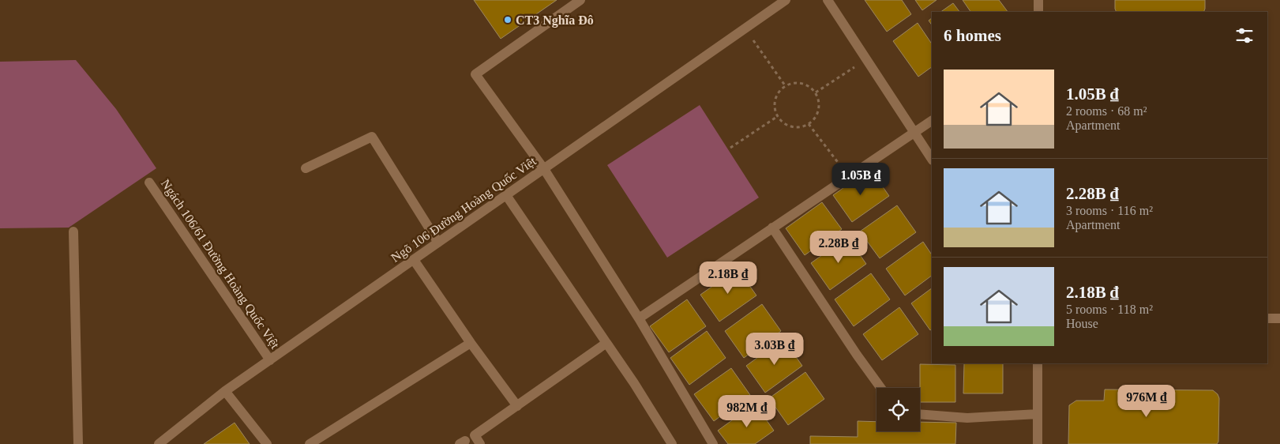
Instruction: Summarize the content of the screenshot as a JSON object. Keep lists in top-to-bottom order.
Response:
{
  "streets": {
    "street": ["Ngõ 106 Đường Hoàng Quốc Việt", "Ngách 106/61 Đường Hoàng Quốc Việt"]
  },
  "crossings": [
    ["Ngõ 106 Đường Hoàng Quốc Việt", "Ngách 106/61 Đường Hoàng Quốc Việt"]
  ],
  "places": ["CT3 Nghĩa Đô"],
  "page": {
    "heading": "6 homes",
    "list": [
      {
        "name": "1.05B ₫",
        "note": "2 rooms · 68 m² · Apartment"
      },
      {
        "name": "2.28B ₫",
        "note": "3 rooms · 116 m² · Apartment"
      },
      {
        "name": "2.18B ₫",
        "note": "5 rooms · 118 m² · House"
      }
    ],
    "price": [
      "1.05B ₫",
      "2.28B ₫",
      "2.18B ₫",
      "3.03B ₫",
      "976M ₫",
      "982M ₫"
    ]
  }
}
